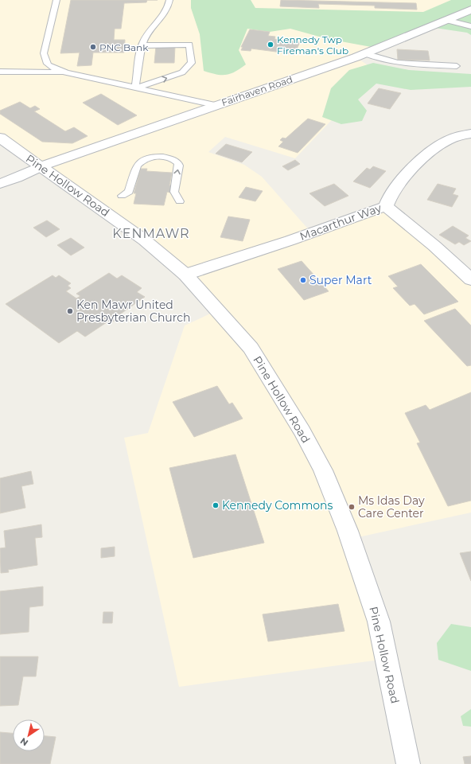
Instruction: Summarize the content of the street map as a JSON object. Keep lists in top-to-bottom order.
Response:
{
  "streets": {
    "street": ["Fairhaven Road", "Pine Hollow Road", "Macarthur Way"]
  },
  "crossings": [
    ["Fairhaven Road", "Pine Hollow Road"],
    ["Pine Hollow Road", "Macarthur Way"]
  ],
  "districts": ["KENMAWR"],
  "places": [
    "Kennedy Twp Fireman's Club",
    "PNC Bank",
    "Super Mart",
    "Ken Mawr United Presbyterian Church",
    "Kennedy Commons",
    "Ms Idas Day Care Center"
  ],
  "north": "bottom left"
}
